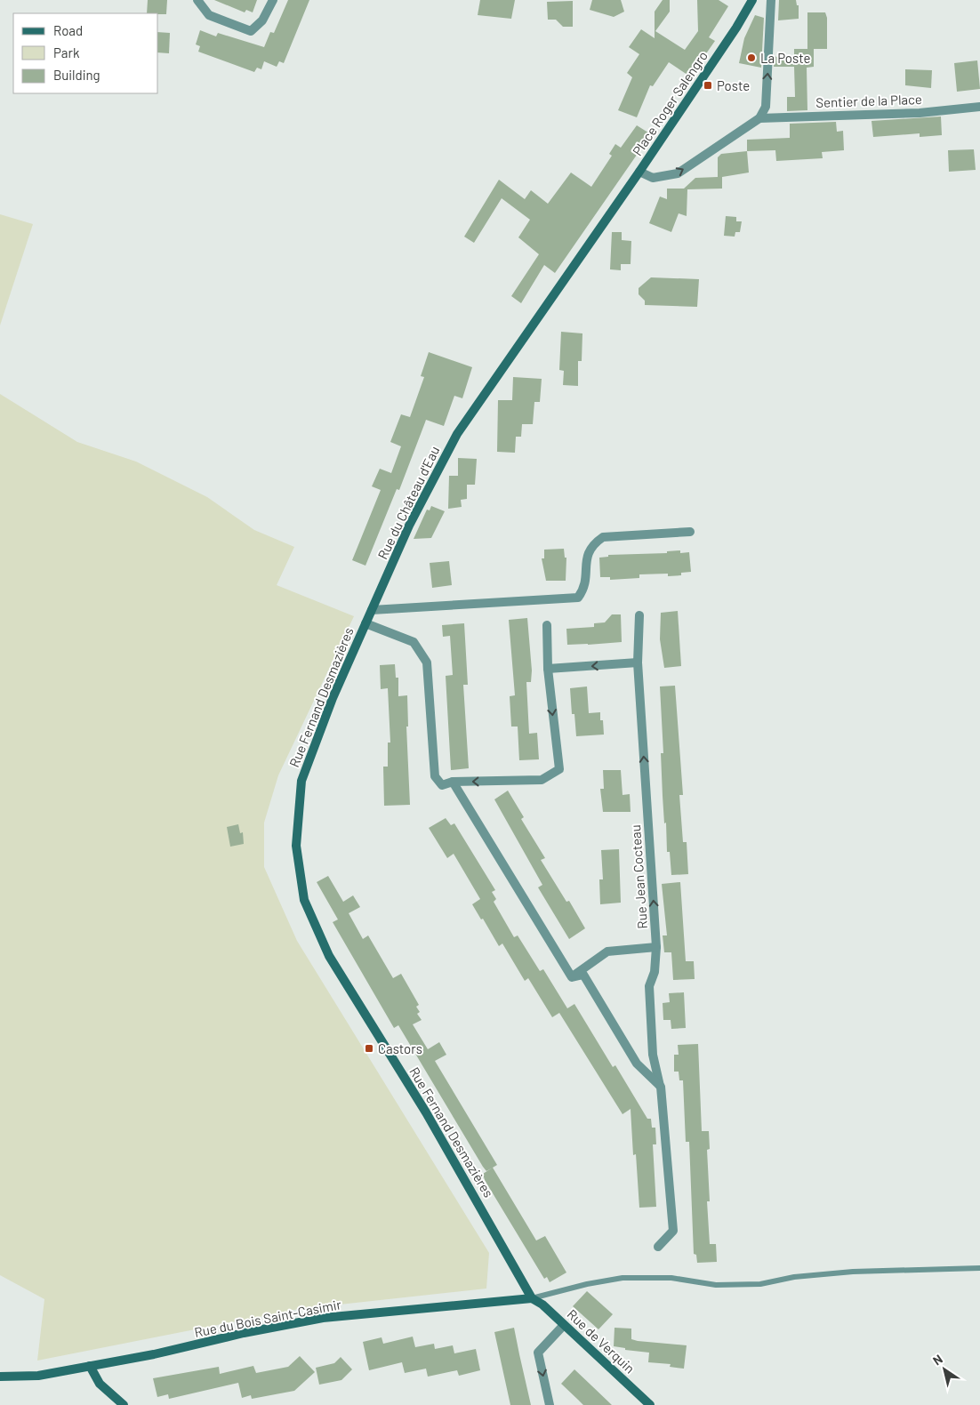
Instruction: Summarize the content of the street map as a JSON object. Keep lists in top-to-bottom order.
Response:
{
  "streets": {
    "street": [
      "Sentier de la Place",
      "Place Roger Salengro",
      "Rue du Château d'Eau",
      "Rue Fernand Desmazières",
      "Rue Jean Cocteau",
      "Rue du Bois Saint-Casimir",
      "Rue de Verquin"
    ]
  },
  "crossings": [
    ["Sentier de la Place", "Place Roger Salengro"],
    ["Place Roger Salengro", "Rue du Château d'Eau"],
    ["Rue du Château d'Eau", "Rue Fernand Desmazières"],
    ["Rue Fernand Desmazières", "Rue du Bois Saint-Casimir"],
    ["Rue Fernand Desmazières", "Rue de Verquin"],
    ["Rue du Bois Saint-Casimir", "Rue de Verquin"]
  ],
  "one_way": ["Place Roger Salengro", "Rue Jean Cocteau"],
  "places": {
    "other": ["La Poste"],
    "transit": ["Poste", "Castors"]
  },
  "legend": ["Road", "Park", "Building"],
  "north": "top left"
}
